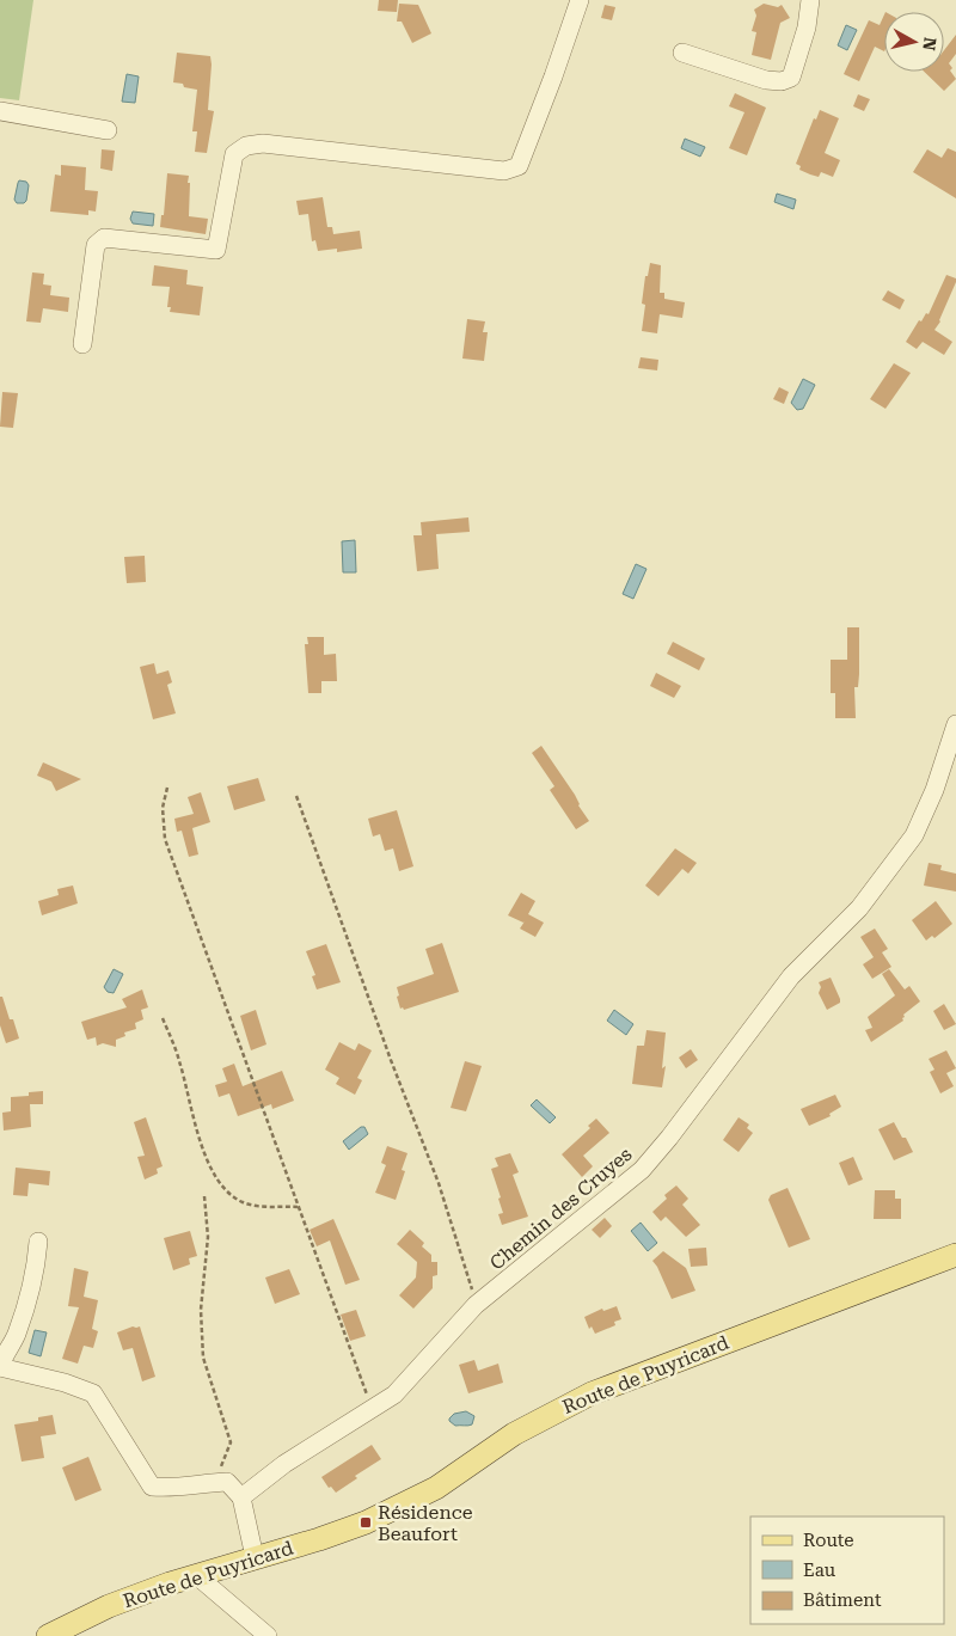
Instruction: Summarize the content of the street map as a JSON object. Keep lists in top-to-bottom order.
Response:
{
  "streets": {
    "main road": ["Route de Puyricard"],
    "street": ["Chemin des Cruyes"]
  },
  "places": {
    "transit": ["Résidence Beaufort"]
  },
  "legend": ["Route", "Eau", "Bâtiment"],
  "north": "right"
}
